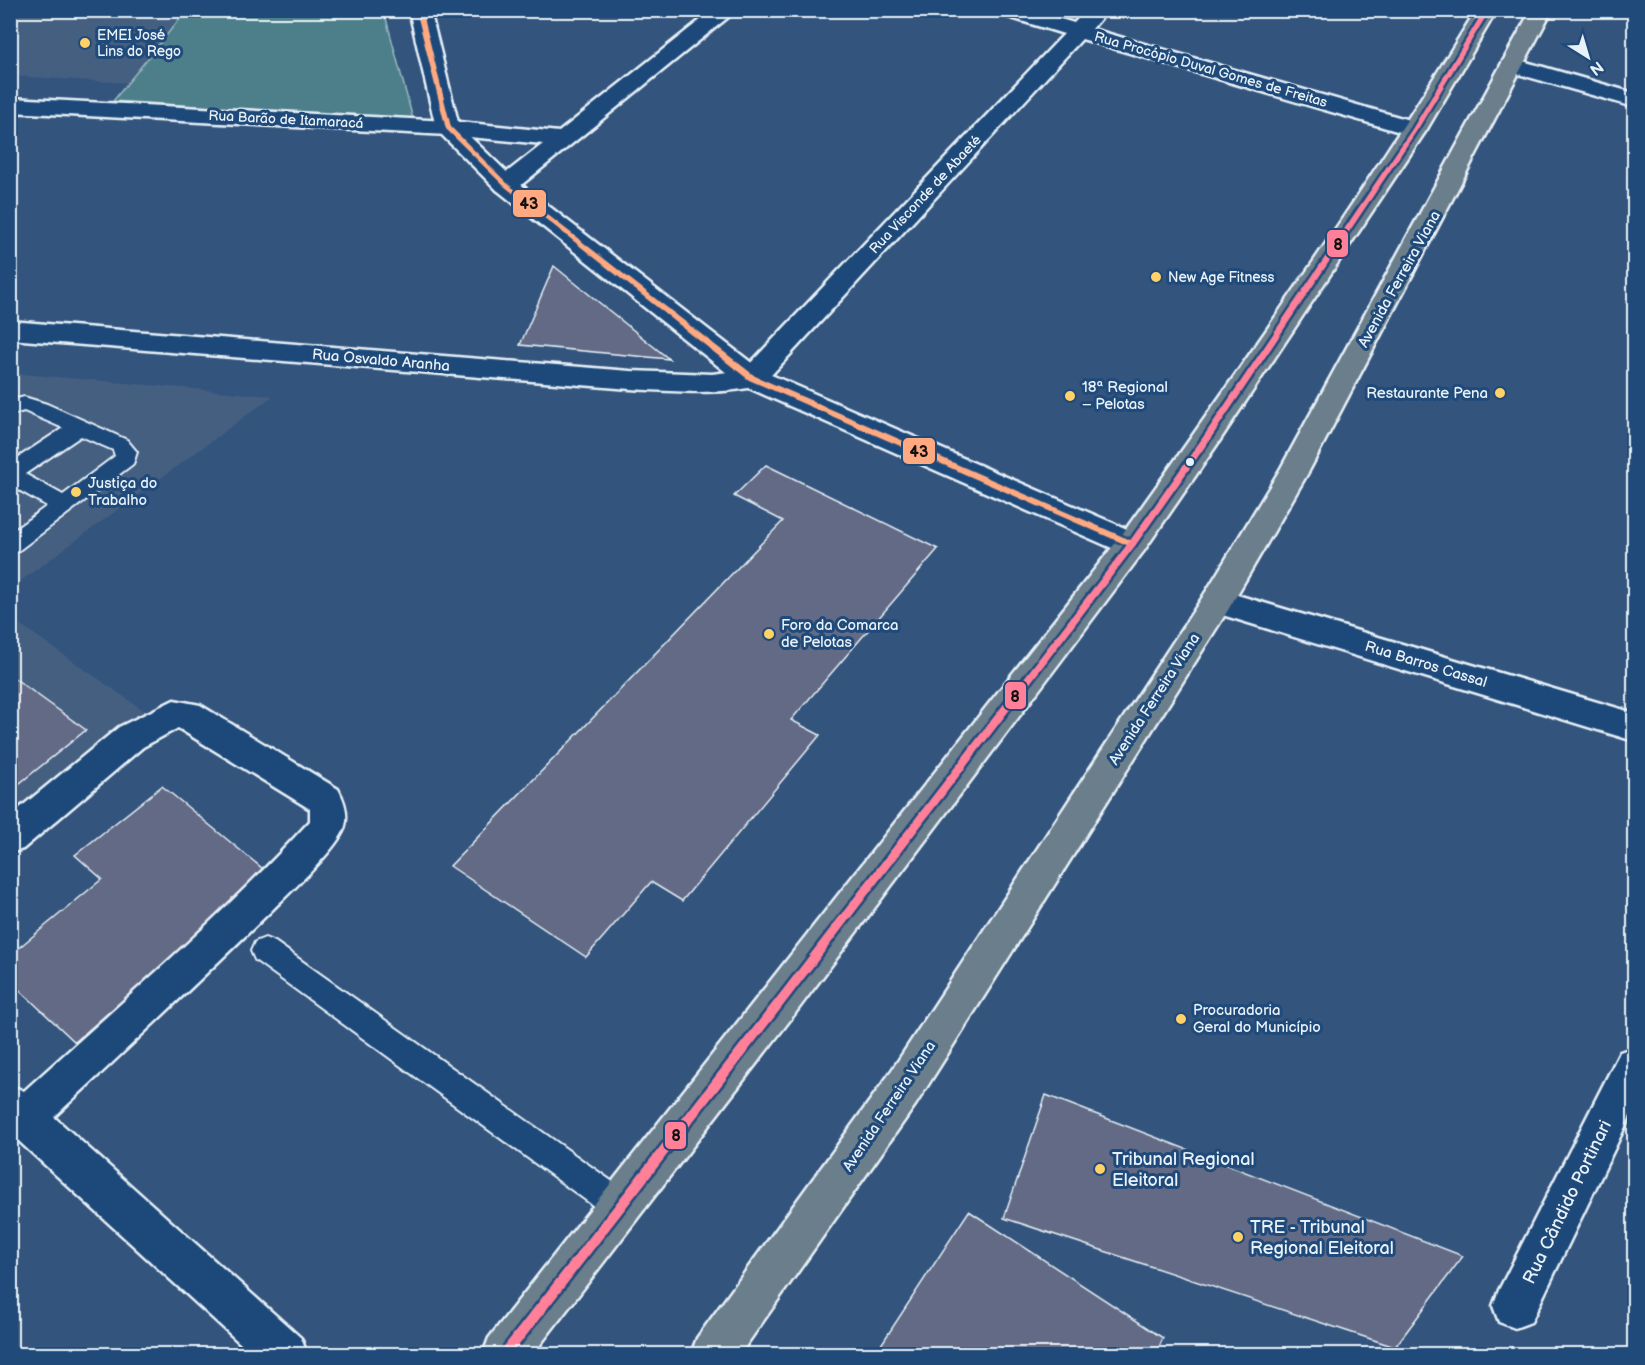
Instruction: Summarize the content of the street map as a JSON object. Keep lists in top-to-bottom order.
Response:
{
  "streets": {
    "main road": ["Avenida Ferreira Viana"],
    "street": [
      "Rua Procópio Duval Gomes de Freitas",
      "Rua Barão de Itamaracá",
      "Rua Visconde de Abaeté",
      "Rua Osvaldo Aranha",
      "Rua Barros Cassal",
      "Rua Cândido Portinari"
    ]
  },
  "crossings": [
    ["Rua Procópio Duval Gomes de Freitas", "Rua Visconde de Abaeté"],
    ["Rua Visconde de Abaeté", "Rua Osvaldo Aranha"],
    ["Avenida Ferreira Viana", "Rua Barros Cassal"]
  ],
  "places": [
    "EMEI José Lins do Rego",
    "New Age Fitness",
    "Restaurante Pena",
    "18ª Regional – Pelotas",
    "Justiça do Trabalho",
    "Foro da Comarca de Pelotas",
    "Procuradoria Geral do Município",
    "Tribunal Regional Eleitoral",
    "TRE - Tribunal Regional Eleitoral"
  ],
  "lines": ["transit line 43", "transit line 8"],
  "north": "bottom right"
}
